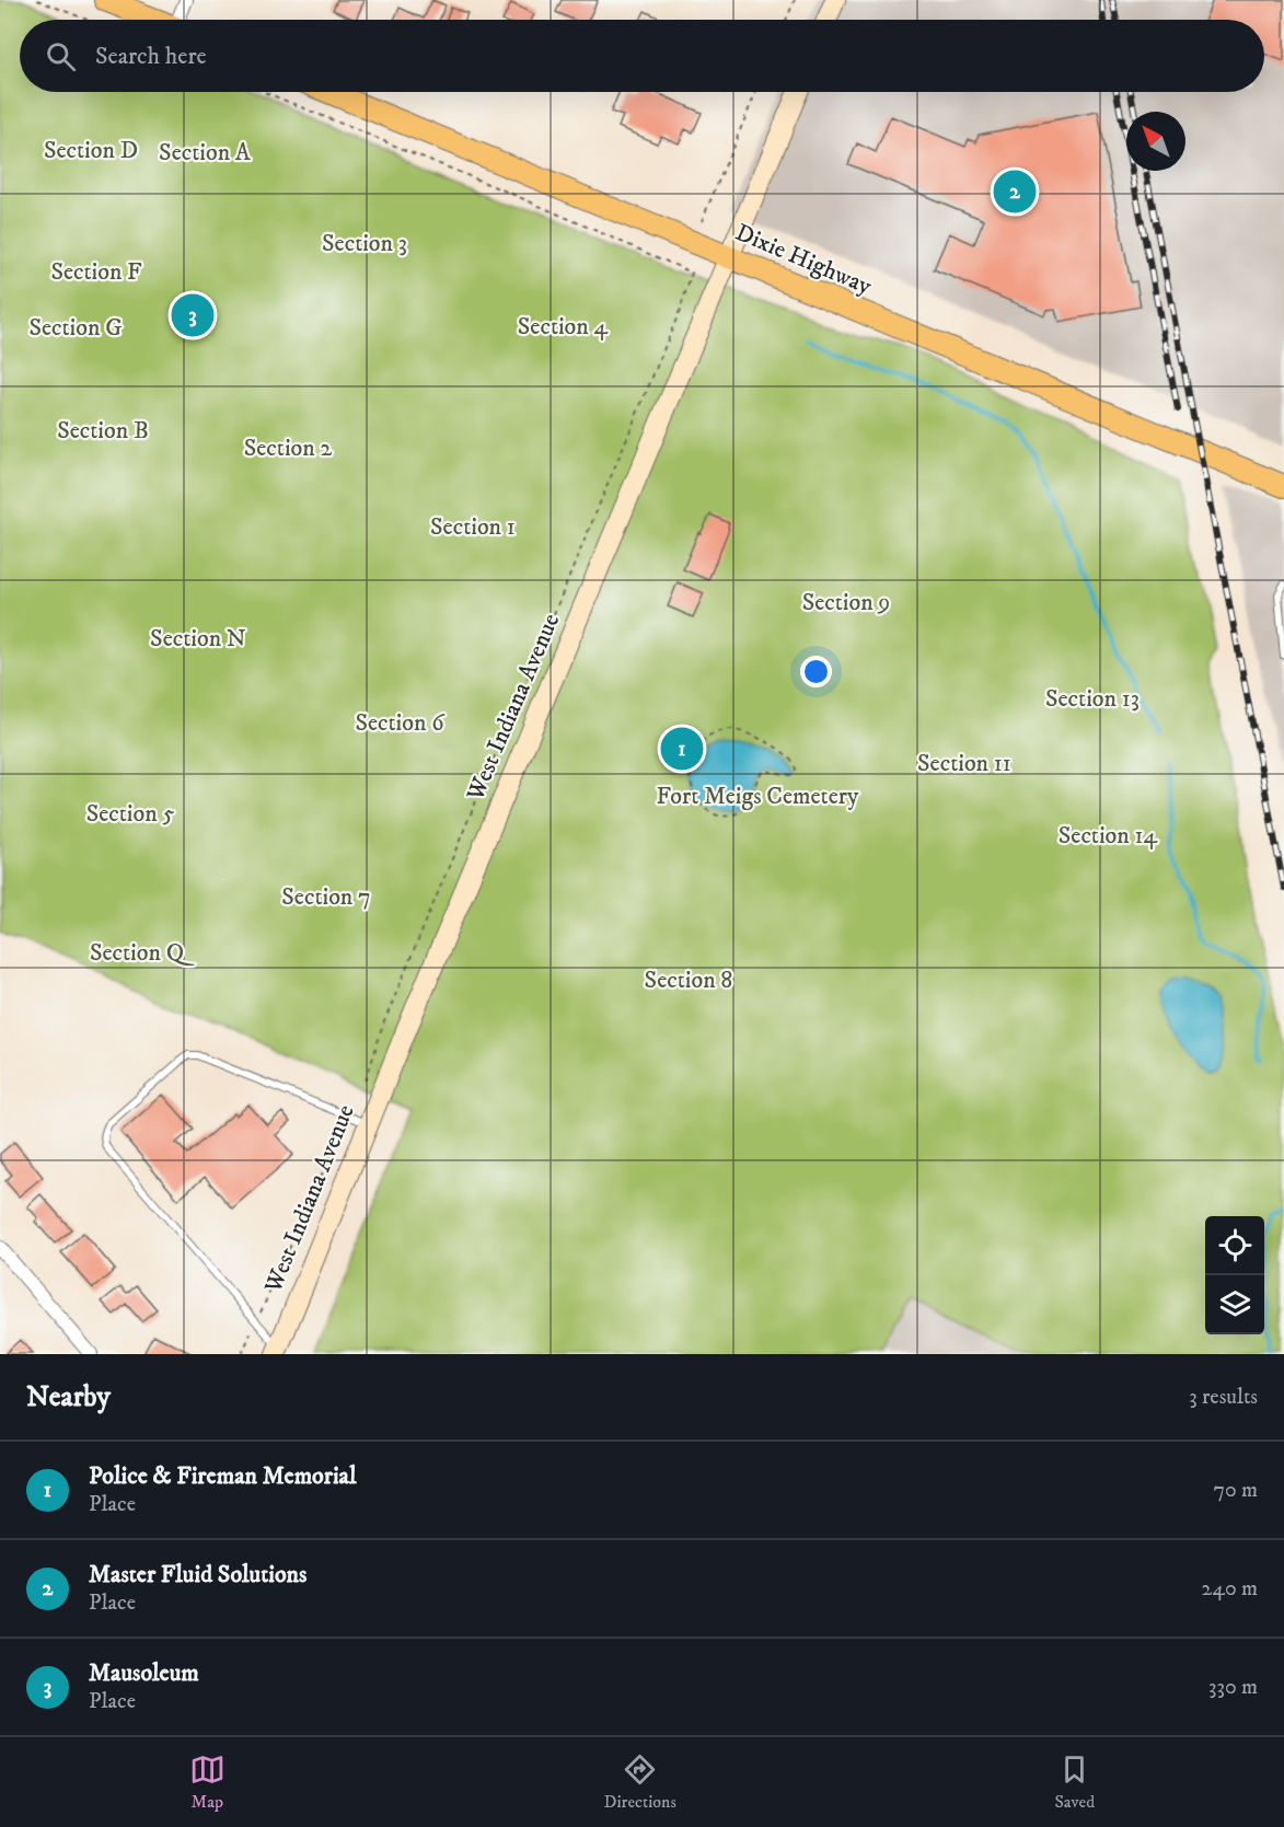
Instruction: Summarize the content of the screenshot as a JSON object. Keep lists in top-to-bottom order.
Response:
{
  "streets": {
    "main road": ["Dixie Highway", "West Indiana Avenue"]
  },
  "crossings": [
    ["Dixie Highway", "West Indiana Avenue"]
  ],
  "parks": [
    "Section D",
    "Section A",
    "Section 3",
    "Section F",
    "Section 4",
    "Section G",
    "Section B",
    "Section 2",
    "Section 1",
    "Section 9",
    "Section N",
    "Section 13",
    "Section 6",
    "Section 11",
    "Fort Meigs Cemetery",
    "Section 5",
    "Section 14",
    "Section 7",
    "Section Q",
    "Section 8"
  ],
  "north": "top left",
  "page": {
    "search": "Search here",
    "pins": ["2", "3", "1"],
    "heading": ["Nearby", "3 results"],
    "list": [
      {
        "mark": "1",
        "name": "Police & Fireman Memorial",
        "note": "Place",
        "value": "70 m"
      },
      {
        "mark": "2",
        "name": "Master Fluid Solutions",
        "note": "Place",
        "value": "240 m"
      },
      {
        "mark": "3",
        "name": "Mausoleum",
        "note": "Place",
        "value": "330 m"
      }
    ],
    "nav": ["Map", "Directions", "Saved"]
  }
}
